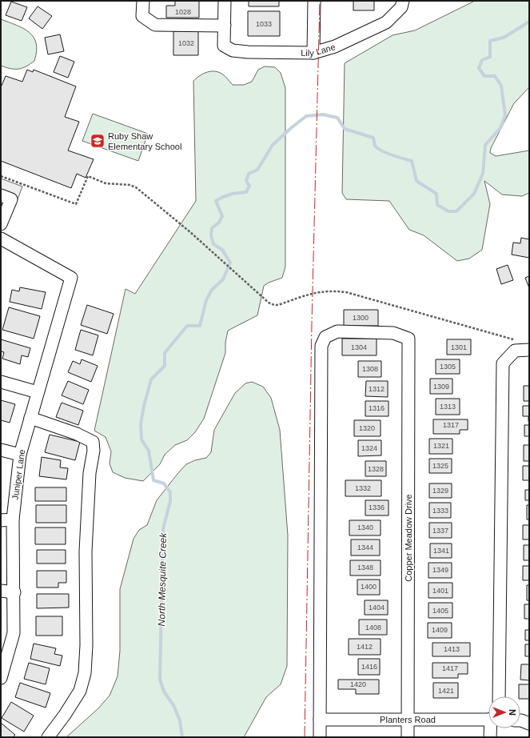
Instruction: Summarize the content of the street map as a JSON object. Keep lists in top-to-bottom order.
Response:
{
  "streets": {
    "street": [
      "Lily Lane",
      "Juniper Lane",
      "Copper Meadow Drive",
      "Planters Road"
    ]
  },
  "crossings": [
    ["Copper Meadow Drive", "Planters Road"]
  ],
  "water": ["North Mesquite Creek"],
  "places": {
    "school or university": ["Ruby Shaw Elementary School"]
  },
  "house_numbers": [
    "1028",
    "1033",
    "1032",
    "1300",
    "1304",
    "1301",
    "1305",
    "1308",
    "1309",
    "1312",
    "1313",
    "1316",
    "1317",
    "1320",
    "1321",
    "1324",
    "1325",
    "1328",
    "1332",
    "1329",
    "1336",
    "1333",
    "1340",
    "1337",
    "1344",
    "1341",
    "1348",
    "1349",
    "1400",
    "1401",
    "1404",
    "1405",
    "1408",
    "1409",
    "1412",
    "1413",
    "1416",
    "1417",
    "1420",
    "1421"
  ],
  "north": "right"
}
